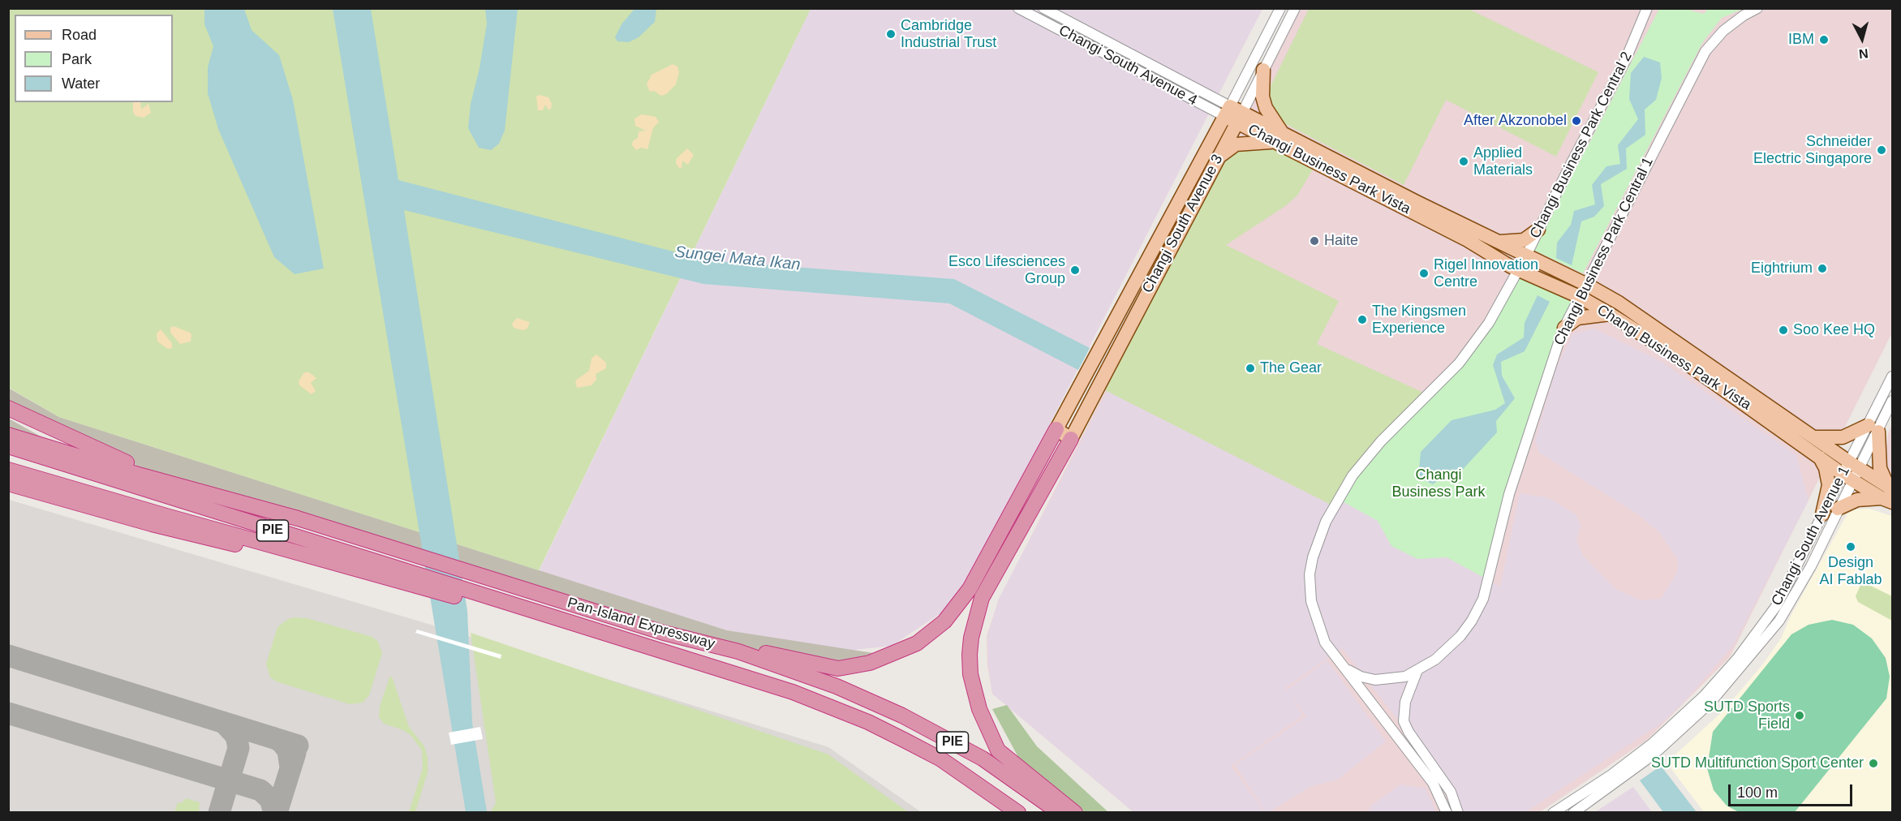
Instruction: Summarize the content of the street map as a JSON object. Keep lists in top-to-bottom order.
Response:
{
  "streets": {
    "highway": ["PIE", "Pan-Island Expressway"],
    "main road": ["Changi Business Park Vista", "Changi South Avenue 3"],
    "street": [
      "Changi South Avenue 4",
      "Changi Business Park Central 2",
      "Changi Business Park Central 1",
      "Changi South Avenue 1"
    ]
  },
  "crossings": [
    ["Changi South Avenue 4", "Changi Business Park Vista"],
    ["Changi South Avenue 4", "Changi South Avenue 3"],
    ["Changi Business Park Central 2", "Changi Business Park Vista"],
    ["Changi Business Park Central 2", "Changi Business Park Central 1"],
    ["Changi Business Park Vista", "Changi South Avenue 3"],
    ["Changi Business Park Vista", "Changi Business Park Central 1"],
    ["Changi Business Park Vista", "Changi South Avenue 1"],
    ["PIE", "Pan-Island Expressway"]
  ],
  "water": ["Sungei Mata Ikan"],
  "parks": ["Changi Business Park"],
  "places": [
    "Cambridge Industrial Trust",
    "IBM",
    "After Akzonobel",
    "Schneider Electric Singapore",
    "Applied Materials",
    "Haite",
    "Eightrium",
    "Esco Lifesciences Group",
    "Rigel Innovation Centre",
    "The Kingsmen Experience",
    "Soo Kee HQ",
    "The Gear",
    "Design AI Fablab",
    "SUTD Sports Field",
    "SUTD Multifunction Sport Center"
  ],
  "legend": ["Road", "Park", "Water"],
  "scale_bar": "100 m",
  "north": "bottom"
}
